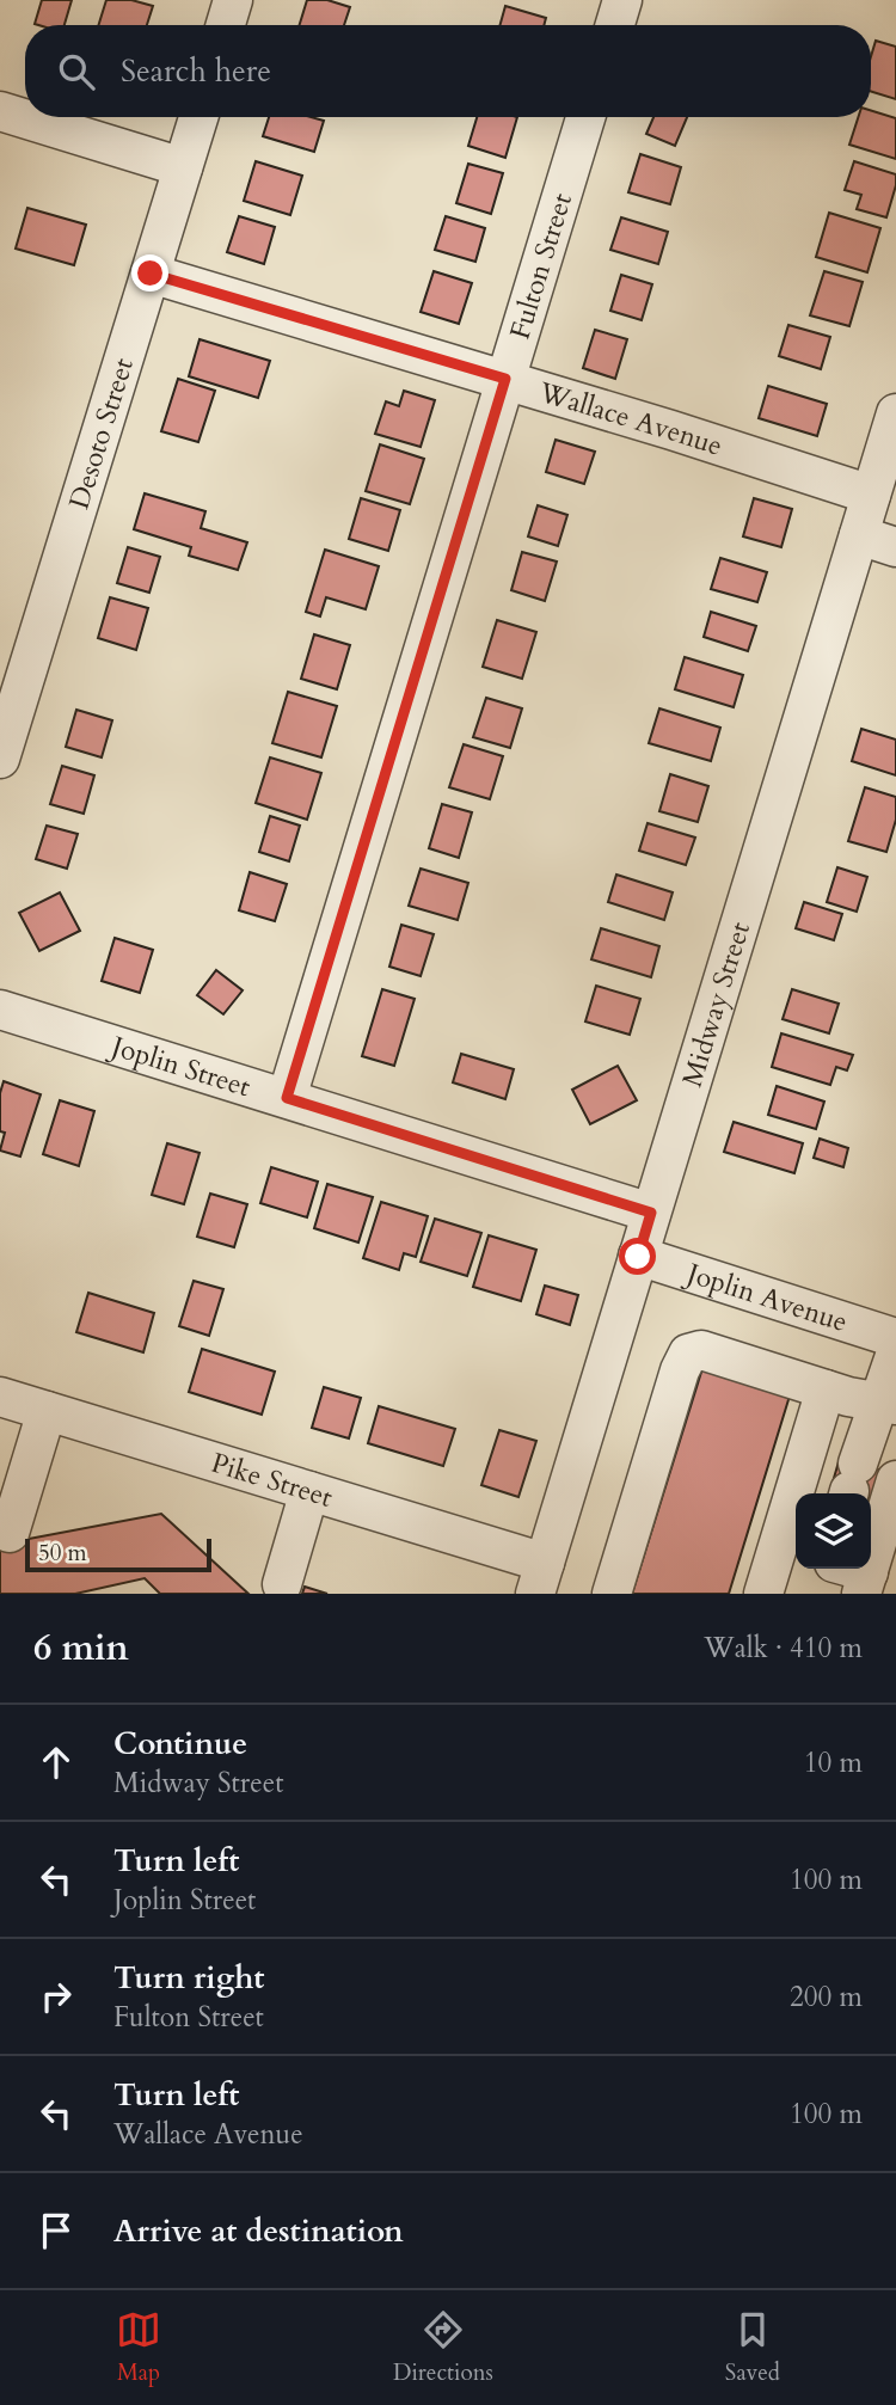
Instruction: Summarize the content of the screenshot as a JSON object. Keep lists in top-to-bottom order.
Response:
{
  "streets": {
    "street": [
      "Fulton Street",
      "Wallace Avenue",
      "Desoto Street",
      "Midway Street",
      "Joplin Street",
      "Joplin Avenue",
      "Pike Street"
    ]
  },
  "crossings": [
    ["Fulton Street", "Wallace Avenue"],
    ["Fulton Street", "Joplin Street"],
    ["Wallace Avenue", "Desoto Street"],
    ["Wallace Avenue", "Midway Street"],
    ["Midway Street", "Joplin Street"],
    ["Midway Street", "Joplin Avenue"],
    ["Midway Street", "Pike Street"]
  ],
  "scale_bar": "50 m",
  "page": {
    "search": "Search here",
    "scale": "50 m",
    "heading": ["6 min", "Walk · 410 m"],
    "list": [
      ["Continue", "Midway Street", "10 m"],
      ["Turn left", "Joplin Street", "100 m"],
      ["Turn right", "Fulton Street", "200 m"],
      ["Turn left", "Wallace Avenue", "100 m"],
      "Arrive at destination"
    ],
    "nav": ["Map", "Directions", "Saved"]
  }
}
